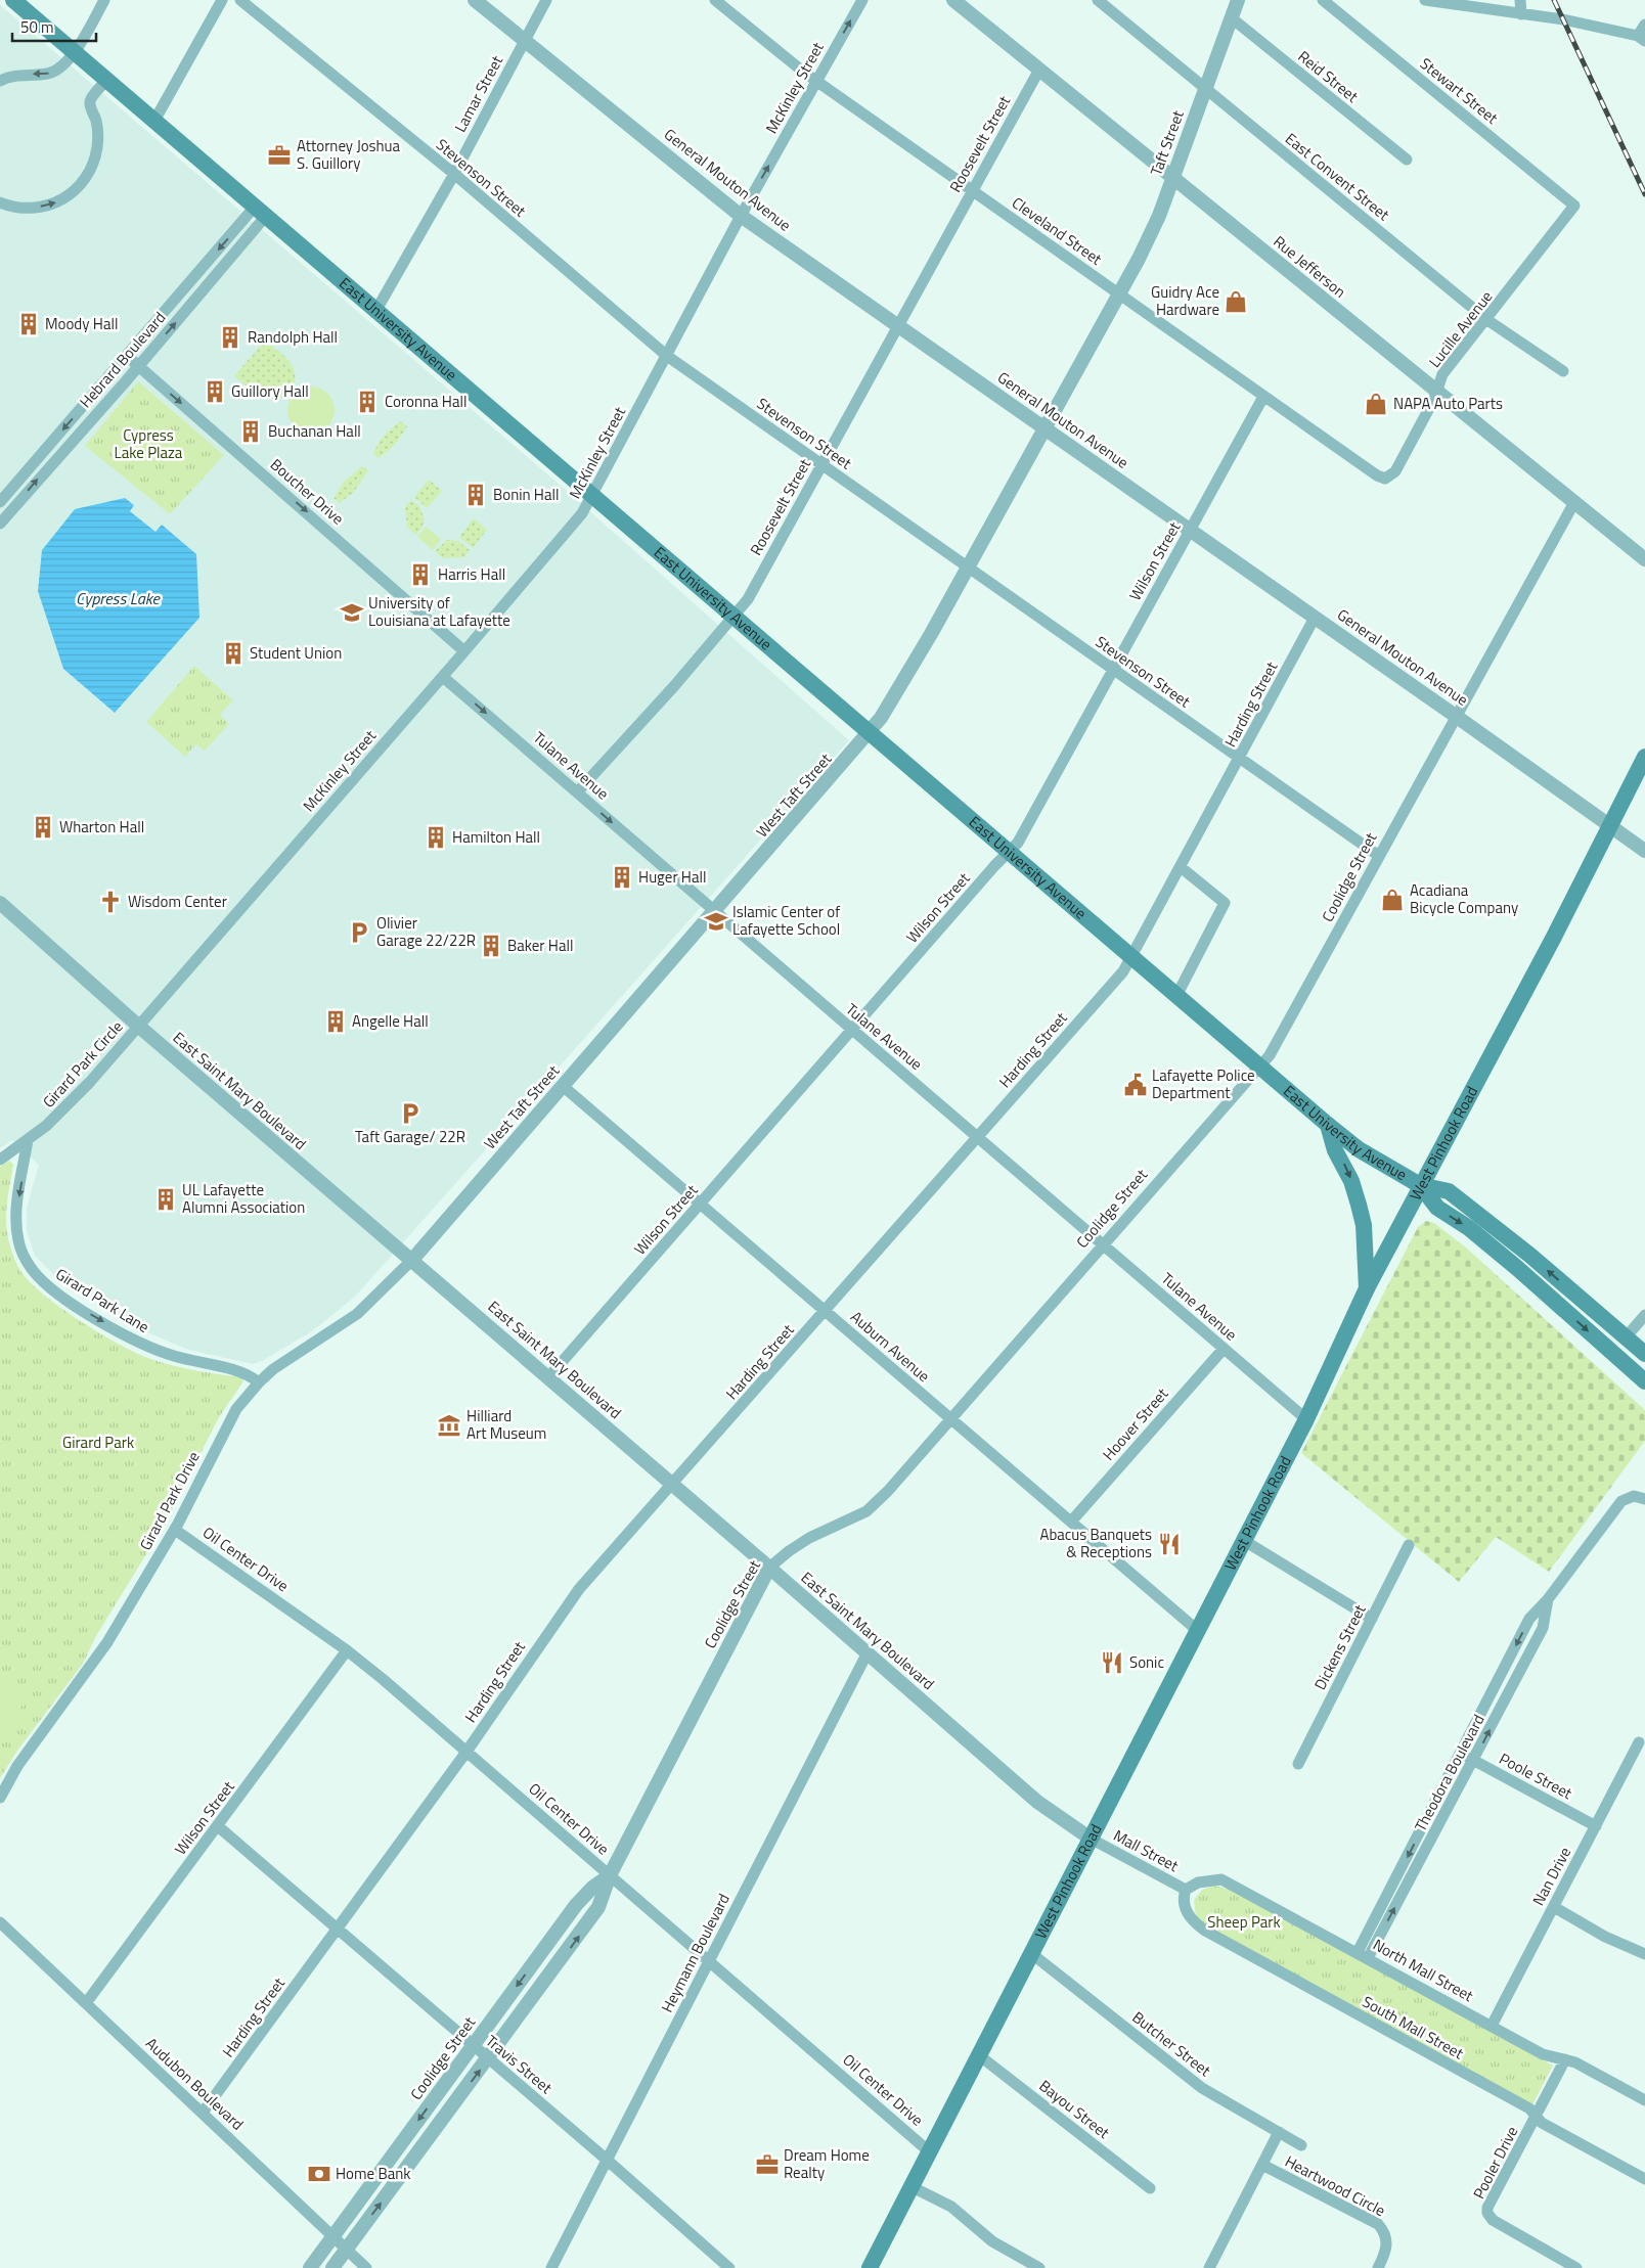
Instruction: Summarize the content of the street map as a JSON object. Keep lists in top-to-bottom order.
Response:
{
  "streets": {
    "main road": ["East University Avenue", "West Pinhook Road"],
    "street": [
      "Reid Street",
      "McKinley Street",
      "Stewart Street",
      "Lamar Street",
      "Taft Street",
      "Roosevelt Street",
      "East Convent Street",
      "Stevenson Street",
      "General Mouton Avenue",
      "Cleveland Street",
      "Rue Jefferson",
      "Lucille Avenue",
      "Hebrard Boulevard",
      "Boucher Drive",
      "Wilson Street",
      "Harding Street",
      "Tulane Avenue",
      "West Taft Street",
      "Coolidge Street",
      "Girard Park Circle",
      "East Saint Mary Boulevard",
      "Girard Park Lane",
      "Auburn Avenue",
      "Hoover Street",
      "Girard Park Drive",
      "Oil Center Drive",
      "Dickens Street",
      "Theodora Boulevard",
      "Poole Street",
      "Mall Street",
      "Nan Drive",
      "Heymann Boulevard",
      "North Mall Street",
      "South Mall Street",
      "Butcher Street",
      "Travis Street",
      "Audubon Boulevard",
      "Bayou Street",
      "Pooler Drive",
      "Heartwood Circle"
    ]
  },
  "crossings": [
    ["Reid Street", "Taft Street"],
    ["McKinley Street", "Stevenson Street"],
    ["McKinley Street", "General Mouton Avenue"],
    ["McKinley Street", "Cleveland Street"],
    ["McKinley Street", "East University Avenue"],
    ["McKinley Street", "Boucher Drive"],
    ["McKinley Street", "Tulane Avenue"],
    ["McKinley Street", "Girard Park Circle"],
    ["McKinley Street", "East Saint Mary Boulevard"],
    ["Stewart Street", "Lucille Avenue"],
    ["Lamar Street", "Stevenson Street"],
    ["Lamar Street", "General Mouton Avenue"],
    ["Lamar Street", "East University Avenue"],
    ["Taft Street", "East Convent Street"],
    ["Taft Street", "Cleveland Street"],
    ["Taft Street", "Rue Jefferson"],
    ["Taft Street", "West Taft Street"],
    ["Roosevelt Street", "Stevenson Street"],
    ["Roosevelt Street", "General Mouton Avenue"],
    ["Roosevelt Street", "Cleveland Street"],
    ["Roosevelt Street", "Rue Jefferson"],
    ["Roosevelt Street", "East University Avenue"],
    ["Roosevelt Street", "Tulane Avenue"],
    ["East Convent Street", "Lucille Avenue"],
    ["Stevenson Street", "Wilson Street"],
    ["Stevenson Street", "Harding Street"],
    ["Stevenson Street", "West Taft Street"],
    ["Stevenson Street", "Coolidge Street"],
    ["General Mouton Avenue", "Wilson Street"],
    ["General Mouton Avenue", "Harding Street"],
    ["General Mouton Avenue", "West Taft Street"],
    ["General Mouton Avenue", "Coolidge Street"],
    ["General Mouton Avenue", "West Pinhook Road"],
    ["Cleveland Street", "Lucille Avenue"],
    ["Cleveland Street", "Wilson Street"],
    ["Cleveland Street", "West Taft Street"],
    ["Rue Jefferson", "Lucille Avenue"],
    ["Rue Jefferson", "Coolidge Street"],
    ["East University Avenue", "Hebrard Boulevard"],
    ["East University Avenue", "Wilson Street"],
    ["East University Avenue", "Harding Street"],
    ["East University Avenue", "West Taft Street"],
    ["East University Avenue", "Coolidge Street"],
    ["East University Avenue", "West Pinhook Road"],
    ["Hebrard Boulevard", "Boucher Drive"],
    ["Wilson Street", "Tulane Avenue"],
    ["Wilson Street", "East Saint Mary Boulevard"],
    ["Wilson Street", "Auburn Avenue"],
    ["Wilson Street", "Oil Center Drive"],
    ["Wilson Street", "Travis Street"],
    ["Wilson Street", "Audubon Boulevard"],
    ["Harding Street", "Tulane Avenue"],
    ["Harding Street", "East Saint Mary Boulevard"],
    ["Harding Street", "Auburn Avenue"],
    ["Harding Street", "Oil Center Drive"],
    ["Harding Street", "Travis Street"],
    ["Harding Street", "Audubon Boulevard"],
    ["Tulane Avenue", "West Taft Street"],
    ["Tulane Avenue", "Coolidge Street"],
    ["Tulane Avenue", "West Pinhook Road"],
    ["Tulane Avenue", "Hoover Street"],
    ["West Taft Street", "East Saint Mary Boulevard"],
    ["West Taft Street", "Auburn Avenue"],
    ["West Taft Street", "Girard Park Drive"],
    ["Coolidge Street", "East Saint Mary Boulevard"],
    ["Coolidge Street", "Auburn Avenue"],
    ["Coolidge Street", "Oil Center Drive"],
    ["Coolidge Street", "Travis Street"],
    ["Coolidge Street", "Audubon Boulevard"],
    ["Girard Park Circle", "East Saint Mary Boulevard"],
    ["Girard Park Circle", "Girard Park Lane"],
    ["East Saint Mary Boulevard", "West Pinhook Road"],
    ["East Saint Mary Boulevard", "Girard Park Drive"],
    ["East Saint Mary Boulevard", "Mall Street"],
    ["East Saint Mary Boulevard", "Heymann Boulevard"],
    ["West Pinhook Road", "Auburn Avenue"],
    ["West Pinhook Road", "Oil Center Drive"],
    ["West Pinhook Road", "Mall Street"],
    ["West Pinhook Road", "Butcher Street"],
    ["West Pinhook Road", "Bayou Street"],
    ["Girard Park Lane", "Girard Park Drive"],
    ["Auburn Avenue", "Hoover Street"],
    ["Girard Park Drive", "Oil Center Drive"],
    ["Oil Center Drive", "Heymann Boulevard"],
    ["Theodora Boulevard", "Poole Street"],
    ["Theodora Boulevard", "North Mall Street"],
    ["Poole Street", "Nan Drive"],
    ["Mall Street", "North Mall Street"],
    ["Mall Street", "South Mall Street"],
    ["Nan Drive", "North Mall Street"],
    ["Heymann Boulevard", "Travis Street"],
    ["North Mall Street", "South Mall Street"],
    ["North Mall Street", "Pooler Drive"],
    ["South Mall Street", "Pooler Drive"],
    ["Butcher Street", "Heartwood Circle"]
  ],
  "one_way": ["Boucher Drive", "Girard Park Lane"],
  "water": ["Cypress Lake"],
  "parks": ["Cypress Lake Plaza", "Girard Park", "Sheep Park"],
  "places": {
    "office": ["Attorney Joshua S. Guillory", "Dream Home Realty"],
    "shop": ["Guidry Ace Hardware", "NAPA Auto Parts", "Acadiana Bicycle Company"],
    "building": [
      "Moody Hall",
      "Randolph Hall",
      "Guillory Hall",
      "Coronna Hall",
      "Buchanan Hall",
      "Bonin Hall",
      "Harris Hall",
      "Student Union",
      "Wharton Hall",
      "Hamilton Hall",
      "Huger Hall",
      "Baker Hall",
      "Angelle Hall",
      "UL Lafayette Alumni Association"
    ],
    "school or university": ["University of Louisiana at Lafayette", "Islamic Center of Lafayette School"],
    "church": ["Wisdom Center"],
    "parking": ["Olivier Garage 22/22R", "Taft Garage/ 22R"],
    "public building": ["Lafayette Police Department"],
    "museum": ["Hilliard Art Museum"],
    "restaurant": ["Abacus Banquets & Receptions", "Sonic"],
    "bank": ["Home Bank"]
  },
  "scale_bar": "50 m"
}
